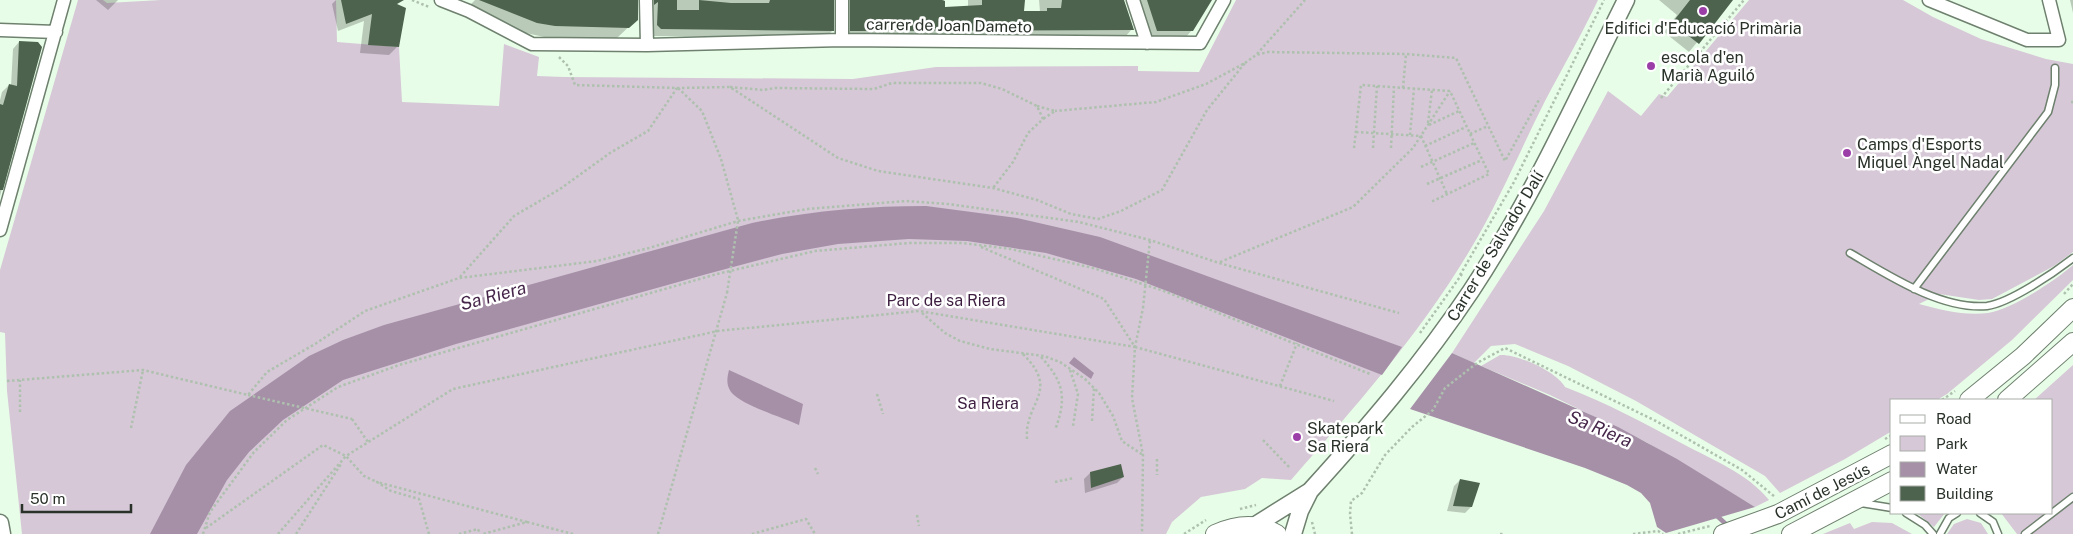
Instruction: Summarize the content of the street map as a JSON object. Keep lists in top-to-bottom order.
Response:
{
  "streets": {
    "main road": ["Camí de Jesús"],
    "street": ["carrer de Joan Dameto", "Carrer de Salvador Dalí"]
  },
  "water": ["Sa Riera"],
  "parks": ["Parc de sa Riera", "Sa Riera"],
  "places": [
    "Edifici d'Educació Primària",
    "escola d'en Marià Aguiló",
    "Camps d'Esports Miquel Àngel Nadal",
    "Skatepark Sa Riera"
  ],
  "legend": [
    "Road",
    "Park",
    "Water",
    "Building"
  ],
  "scale_bar": "50 m"
}
